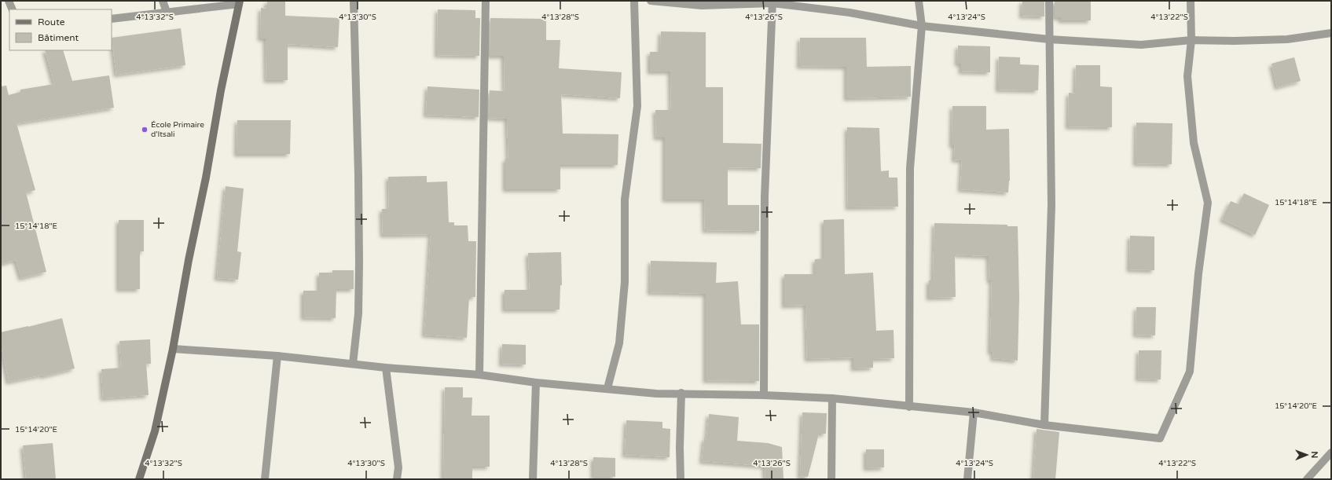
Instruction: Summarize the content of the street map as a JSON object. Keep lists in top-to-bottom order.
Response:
{
  "places": ["École Primaire d'Itsali"],
  "legend": ["Route", "Bâtiment"],
  "north": "right",
  "coordinates": [
    "4°13'32\"S",
    "4°13'30\"S",
    "4°13'28\"S",
    "4°13'26\"S",
    "4°13'24\"S",
    "4°13'22\"S",
    "15°14'18\"E",
    "15°14'20\"E"
  ]
}
